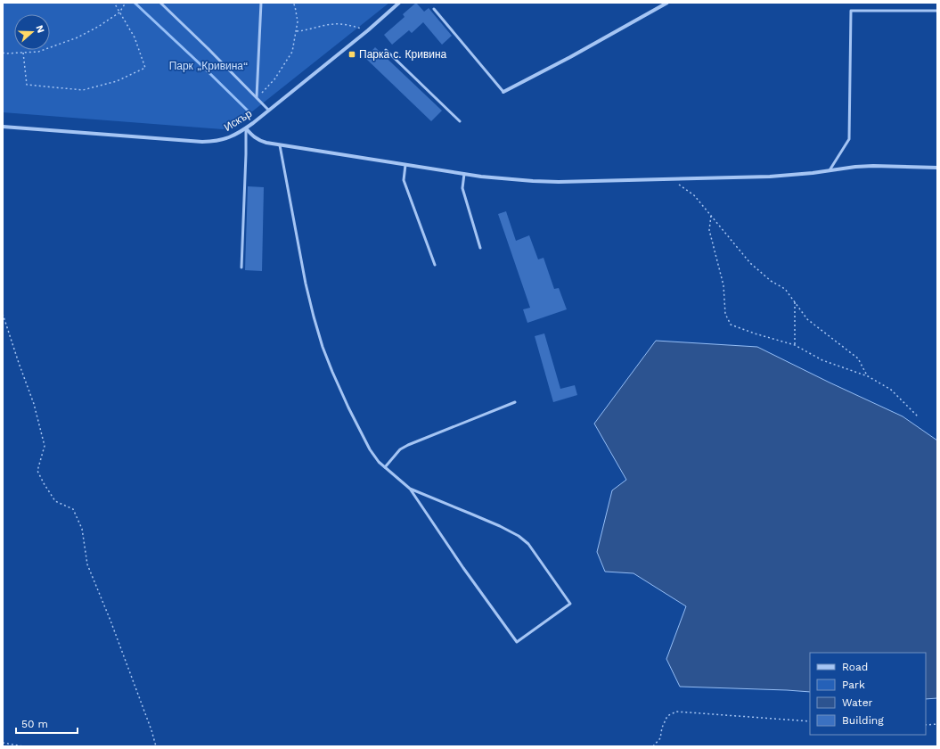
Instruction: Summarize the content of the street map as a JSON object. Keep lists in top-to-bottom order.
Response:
{
  "streets": {
    "street": ["Искър"]
  },
  "parks": ["Парк „Кривина“"],
  "places": {
    "transit": ["Парка с. Кривина"]
  },
  "legend": [
    "Road",
    "Park",
    "Water",
    "Building"
  ],
  "scale_bar": "50 m",
  "north": "right"
}
